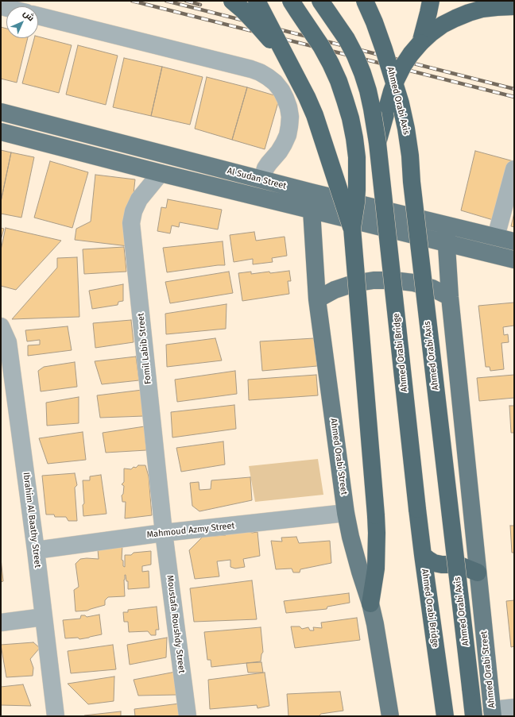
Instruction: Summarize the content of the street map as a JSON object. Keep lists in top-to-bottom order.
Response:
{
  "streets": {
    "highway": ["Ahmed Orabi Axis", "Ahmed Orabi Bridge"],
    "main road": ["Al Sudan Street", "Ahmed Orabi Street"],
    "street": [
      "Fomil Labib Street",
      "Ibrahim Al Baathy Street",
      "Mahmoud Azmy Street",
      "Moustafa Roushdy Street"
    ]
  },
  "crossings": [
    ["Al Sudan Street", "Fomil Labib Street"],
    ["Al Sudan Street", "Ahmed Orabi Street"],
    ["Fomil Labib Street", "Mahmoud Azmy Street"],
    ["Fomil Labib Street", "Moustafa Roushdy Street"],
    ["Ahmed Orabi Street", "Mahmoud Azmy Street"],
    ["Ibrahim Al Baathy Street", "Mahmoud Azmy Street"],
    ["Mahmoud Azmy Street", "Moustafa Roushdy Street"]
  ],
  "north": "top right"
}
